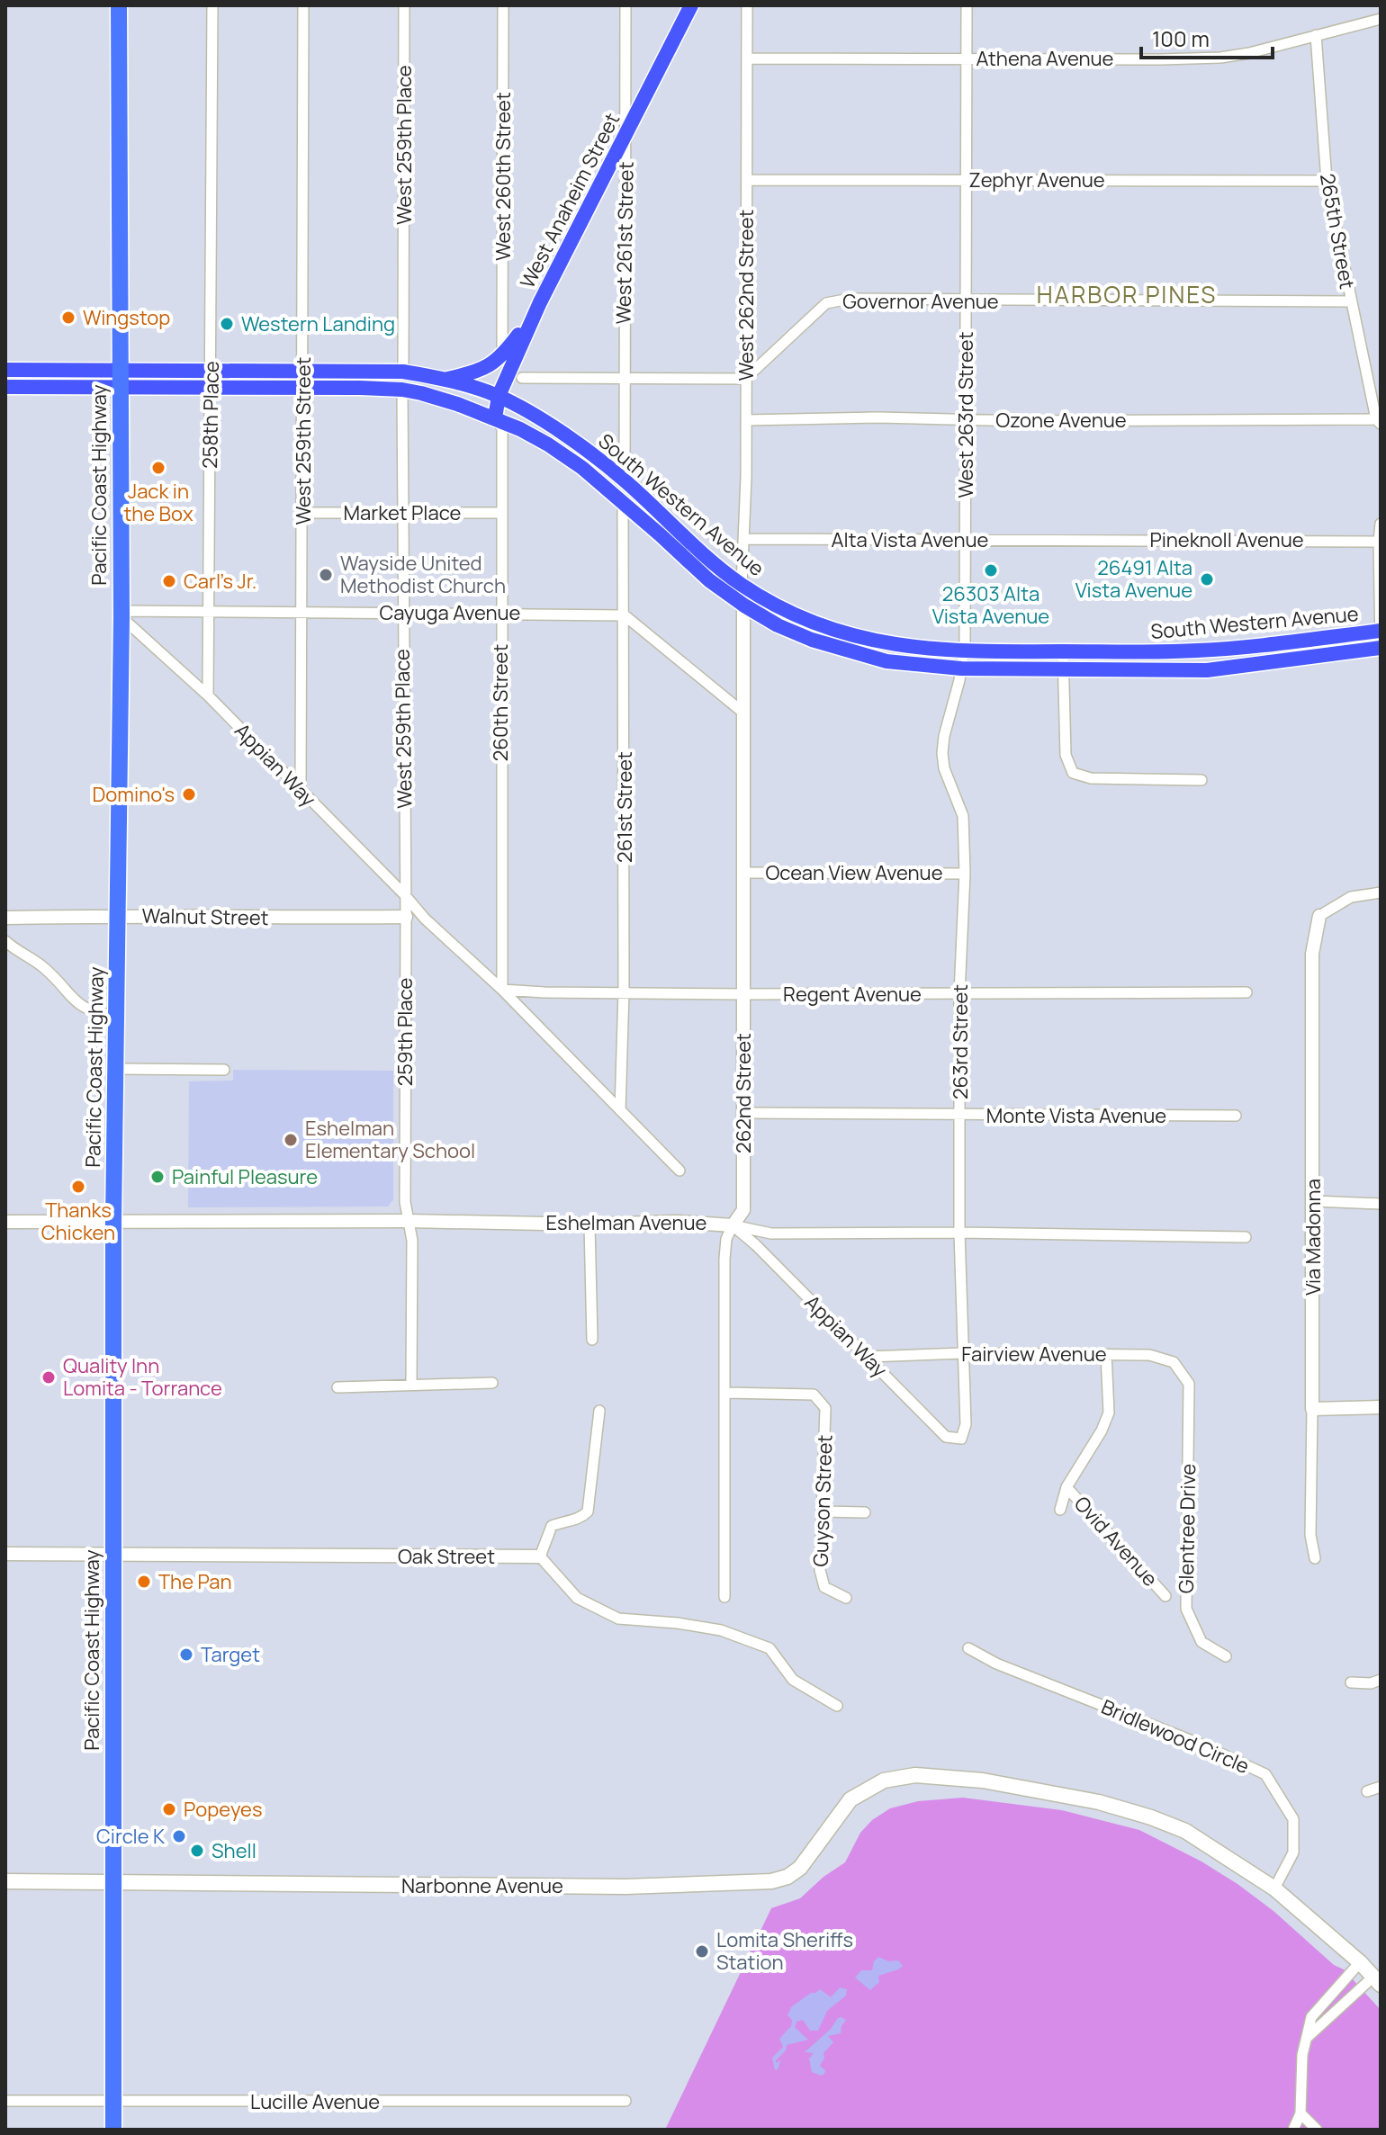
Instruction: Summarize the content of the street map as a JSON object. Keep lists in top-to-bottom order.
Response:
{
  "streets": {
    "highway": ["Pacific Coast Highway"],
    "main road": ["West Anaheim Street", "South Western Avenue", "Narbonne Avenue"],
    "street": [
      "Athena Avenue",
      "West 259th Place",
      "West 260th Street",
      "Zephyr Avenue",
      "265th Street",
      "West 261st Street",
      "West 262nd Street",
      "Governor Avenue",
      "258th Place",
      "West 263rd Street",
      "Ozone Avenue",
      "West 259th Street",
      "Market Place",
      "Alta Vista Avenue",
      "Pineknoll Avenue",
      "Cayuga Avenue",
      "260th Street",
      "Appian Way",
      "261st Street",
      "Ocean View Avenue",
      "Walnut Street",
      "Regent Avenue",
      "259th Place",
      "263rd Street",
      "262nd Street",
      "Monte Vista Avenue",
      "Eshelman Avenue",
      "Via Madonna",
      "Fairview Avenue",
      "Guyson Street",
      "Glentree Drive",
      "Ovid Avenue",
      "Oak Street",
      "Bridlewood Circle",
      "Lucille Avenue"
    ]
  },
  "crossings": [
    ["Athena Avenue", "265th Street"],
    ["Athena Avenue", "West 262nd Street"],
    ["Athena Avenue", "West 263rd Street"],
    ["West 259th Place", "South Western Avenue"],
    ["West 259th Place", "Market Place"],
    ["West 259th Place", "Cayuga Avenue"],
    ["West 259th Place", "Appian Way"],
    ["West 259th Place", "259th Place"],
    ["Zephyr Avenue", "265th Street"],
    ["Zephyr Avenue", "West 262nd Street"],
    ["Zephyr Avenue", "West 263rd Street"],
    ["West Anaheim Street", "West 261st Street"],
    ["West Anaheim Street", "South Western Avenue"],
    ["West Anaheim Street", "260th Street"],
    ["265th Street", "Governor Avenue"],
    ["265th Street", "Ozone Avenue"],
    ["West 261st Street", "South Western Avenue"],
    ["West 262nd Street", "Governor Avenue"],
    ["West 262nd Street", "Ozone Avenue"],
    ["West 262nd Street", "South Western Avenue"],
    ["West 262nd Street", "Alta Vista Avenue"],
    ["West 262nd Street", "262nd Street"],
    ["Governor Avenue", "West 263rd Street"],
    ["258th Place", "South Western Avenue"],
    ["258th Place", "Cayuga Avenue"],
    ["258th Place", "Appian Way"],
    ["West 263rd Street", "Ozone Avenue"],
    ["West 263rd Street", "South Western Avenue"],
    ["West 263rd Street", "Alta Vista Avenue"],
    ["West 263rd Street", "263rd Street"],
    ["West 259th Street", "South Western Avenue"],
    ["West 259th Street", "Market Place"],
    ["West 259th Street", "Cayuga Avenue"],
    ["West 259th Street", "Appian Way"],
    ["Pacific Coast Highway", "South Western Avenue"],
    ["Pacific Coast Highway", "Cayuga Avenue"],
    ["Pacific Coast Highway", "Appian Way"],
    ["Pacific Coast Highway", "Walnut Street"],
    ["Pacific Coast Highway", "Eshelman Avenue"],
    ["Pacific Coast Highway", "Oak Street"],
    ["Pacific Coast Highway", "Narbonne Avenue"],
    ["Pacific Coast Highway", "Lucille Avenue"],
    ["South Western Avenue", "260th Street"],
    ["South Western Avenue", "261st Street"],
    ["South Western Avenue", "263rd Street"],
    ["South Western Avenue", "262nd Street"],
    ["Market Place", "260th Street"],
    ["Alta Vista Avenue", "Pineknoll Avenue"],
    ["Cayuga Avenue", "260th Street"],
    ["Cayuga Avenue", "Appian Way"],
    ["Cayuga Avenue", "261st Street"],
    ["260th Street", "Appian Way"],
    ["260th Street", "Regent Avenue"],
    ["Appian Way", "261st Street"],
    ["Appian Way", "Regent Avenue"],
    ["Appian Way", "259th Place"],
    ["Appian Way", "263rd Street"],
    ["Appian Way", "262nd Street"],
    ["Appian Way", "Eshelman Avenue"],
    ["Appian Way", "Fairview Avenue"],
    ["261st Street", "Regent Avenue"],
    ["Ocean View Avenue", "263rd Street"],
    ["Ocean View Avenue", "262nd Street"],
    ["Walnut Street", "259th Place"],
    ["Regent Avenue", "263rd Street"],
    ["Regent Avenue", "262nd Street"],
    ["259th Place", "Eshelman Avenue"],
    ["263rd Street", "Monte Vista Avenue"],
    ["263rd Street", "Eshelman Avenue"],
    ["263rd Street", "Fairview Avenue"],
    ["262nd Street", "Monte Vista Avenue"],
    ["262nd Street", "Eshelman Avenue"],
    ["262nd Street", "Guyson Street"],
    ["Fairview Avenue", "Glentree Drive"],
    ["Bridlewood Circle", "Narbonne Avenue"]
  ],
  "districts": ["HARBOR PINES"],
  "places": [
    "Wingstop",
    "Western Landing",
    "Jack in the Box",
    "26303 Alta Vista Avenue",
    "Wayside United Methodist Church",
    "26491 Alta Vista Avenue",
    "Carl's Jr.",
    "Domino's",
    "Eshelman Elementary School",
    "Painful Pleasure",
    "Thanks Chicken",
    "Quality Inn Lomita - Torrance",
    "The Pan",
    "Target",
    "Popeyes",
    "Circle K",
    "Shell",
    "Lomita Sheriffs Station"
  ],
  "scale_bar": "100 m"
}
